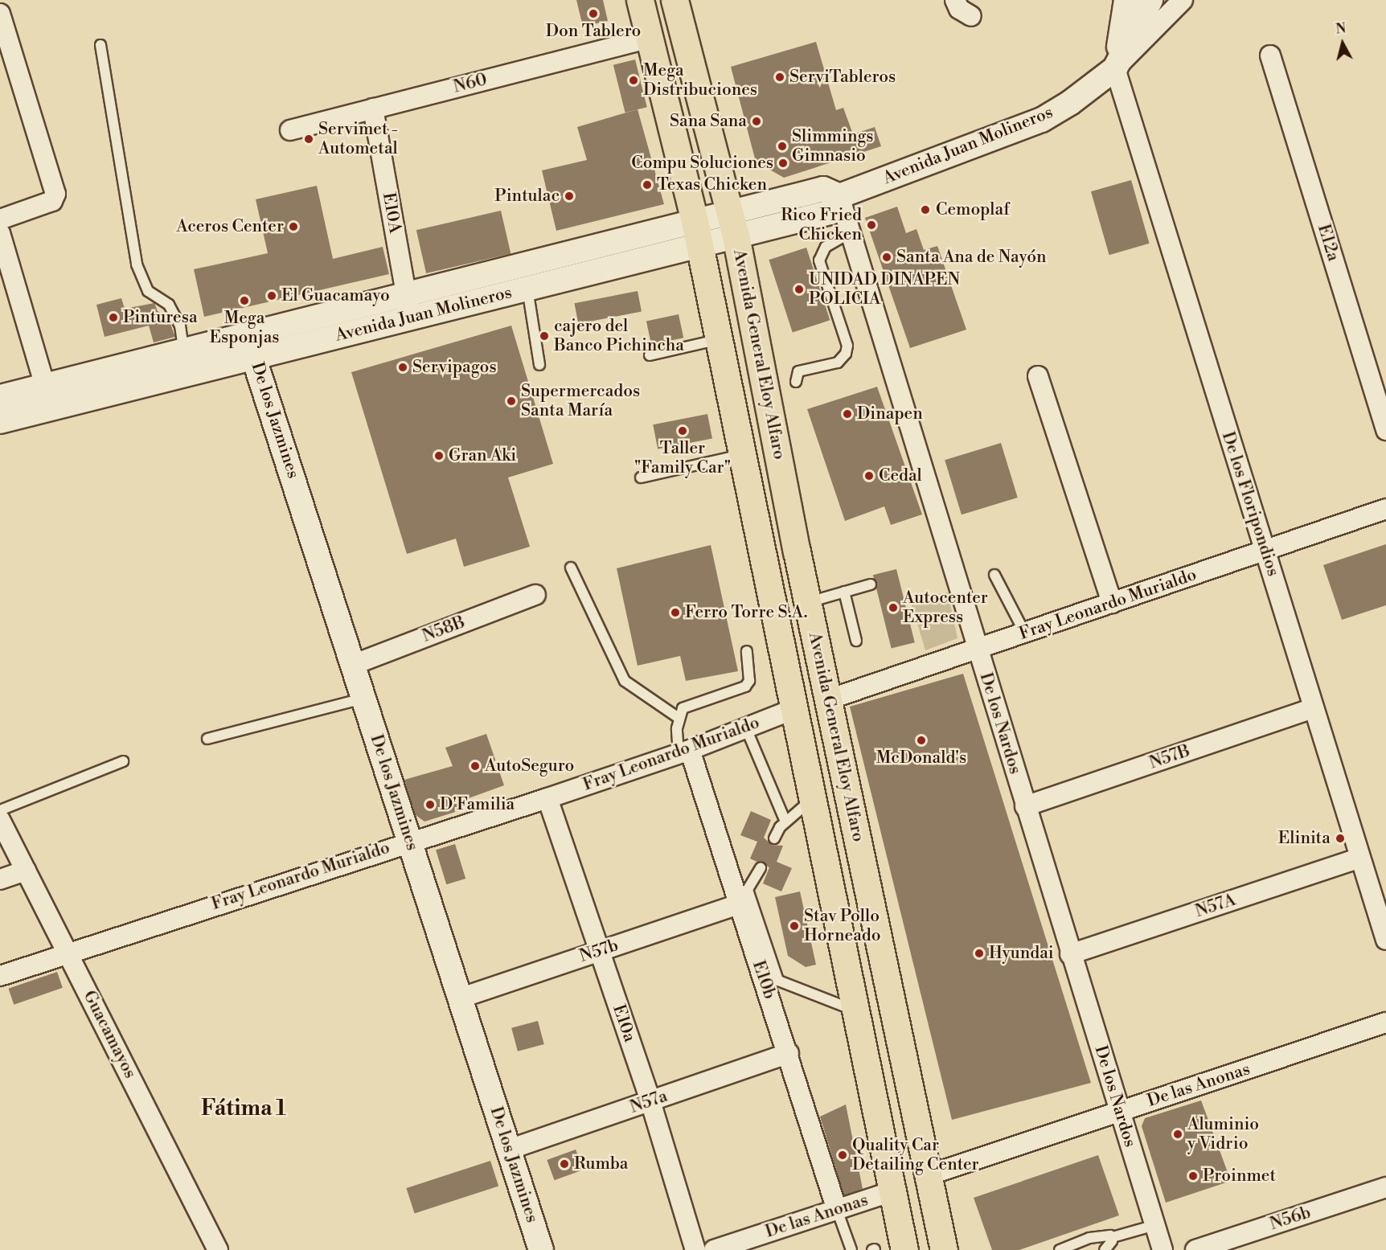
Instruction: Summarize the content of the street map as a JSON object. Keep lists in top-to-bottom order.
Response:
{
  "streets": {
    "main road": ["Avenida General Eloy Alfaro"],
    "street": [
      "N60",
      "Avenida Juan Molineros",
      "E10A",
      "E12a",
      "De los Jazmines",
      "De los Floripondios",
      "Fray Leonardo Murialdo",
      "N58B",
      "De los Nardos",
      "N57B",
      "N57A",
      "N57b",
      "E10b",
      "E10a",
      "Guacamayos",
      "De las Anonas",
      "N57a",
      "N56b"
    ]
  },
  "crossings": [
    ["N60", "E10A"],
    ["Avenida Juan Molineros", "E10A"],
    ["Avenida Juan Molineros", "Avenida General Eloy Alfaro"],
    ["Avenida Juan Molineros", "De los Jazmines"],
    ["Avenida Juan Molineros", "De los Floripondios"],
    ["Avenida Juan Molineros", "De los Nardos"],
    ["Avenida General Eloy Alfaro", "Fray Leonardo Murialdo"],
    ["Avenida General Eloy Alfaro", "De las Anonas"],
    ["De los Jazmines", "Fray Leonardo Murialdo"],
    ["De los Jazmines", "N58B"],
    ["De los Jazmines", "N57b"],
    ["De los Jazmines", "N57a"],
    ["De los Floripondios", "Fray Leonardo Murialdo"],
    ["De los Floripondios", "N57B"],
    ["De los Floripondios", "N57A"],
    ["Fray Leonardo Murialdo", "De los Nardos"],
    ["Fray Leonardo Murialdo", "E10b"],
    ["Fray Leonardo Murialdo", "E10a"],
    ["Fray Leonardo Murialdo", "Guacamayos"],
    ["De los Nardos", "N57B"],
    ["De los Nardos", "N57A"],
    ["De los Nardos", "De las Anonas"],
    ["N57b", "E10b"],
    ["N57b", "E10a"],
    ["E10b", "De las Anonas"],
    ["E10b", "N57a"],
    ["E10a", "N57a"]
  ],
  "districts": ["Fátima 1"],
  "places": [
    "Don Tablero",
    "ServiTableros",
    "Mega Distribuciones",
    "Sana Sana",
    "Servimet - Autometal",
    "Slimmings Gimnasio",
    "Compu Soluciones",
    "Texas Chicken",
    "Pintulac",
    "Cemoplaf",
    "Rico Fried Chicken",
    "Aceros Center",
    "Santa Ana de Nayón",
    "UNIDAD DINAPEN POLICIA",
    "El Guacamayo",
    "Mega Esponjas",
    "Pinturesa",
    "cajero del Banco Pichincha",
    "Servipagos",
    "Supermercados Santa María",
    "Dinapen",
    "Taller \"Family Car\"",
    "Gran Aki",
    "Cedal",
    "Autocenter Express",
    "Ferro Torre S.A.",
    "McDonald's",
    "AutoSeguro",
    "D'Familia",
    "Elinita",
    "Stav Pollo Horneado",
    "Hyundai",
    "Aluminio y Vidrio",
    "Quality Car Detailing Center",
    "Rumba",
    "Proinmet"
  ],
  "north": "top"
}
